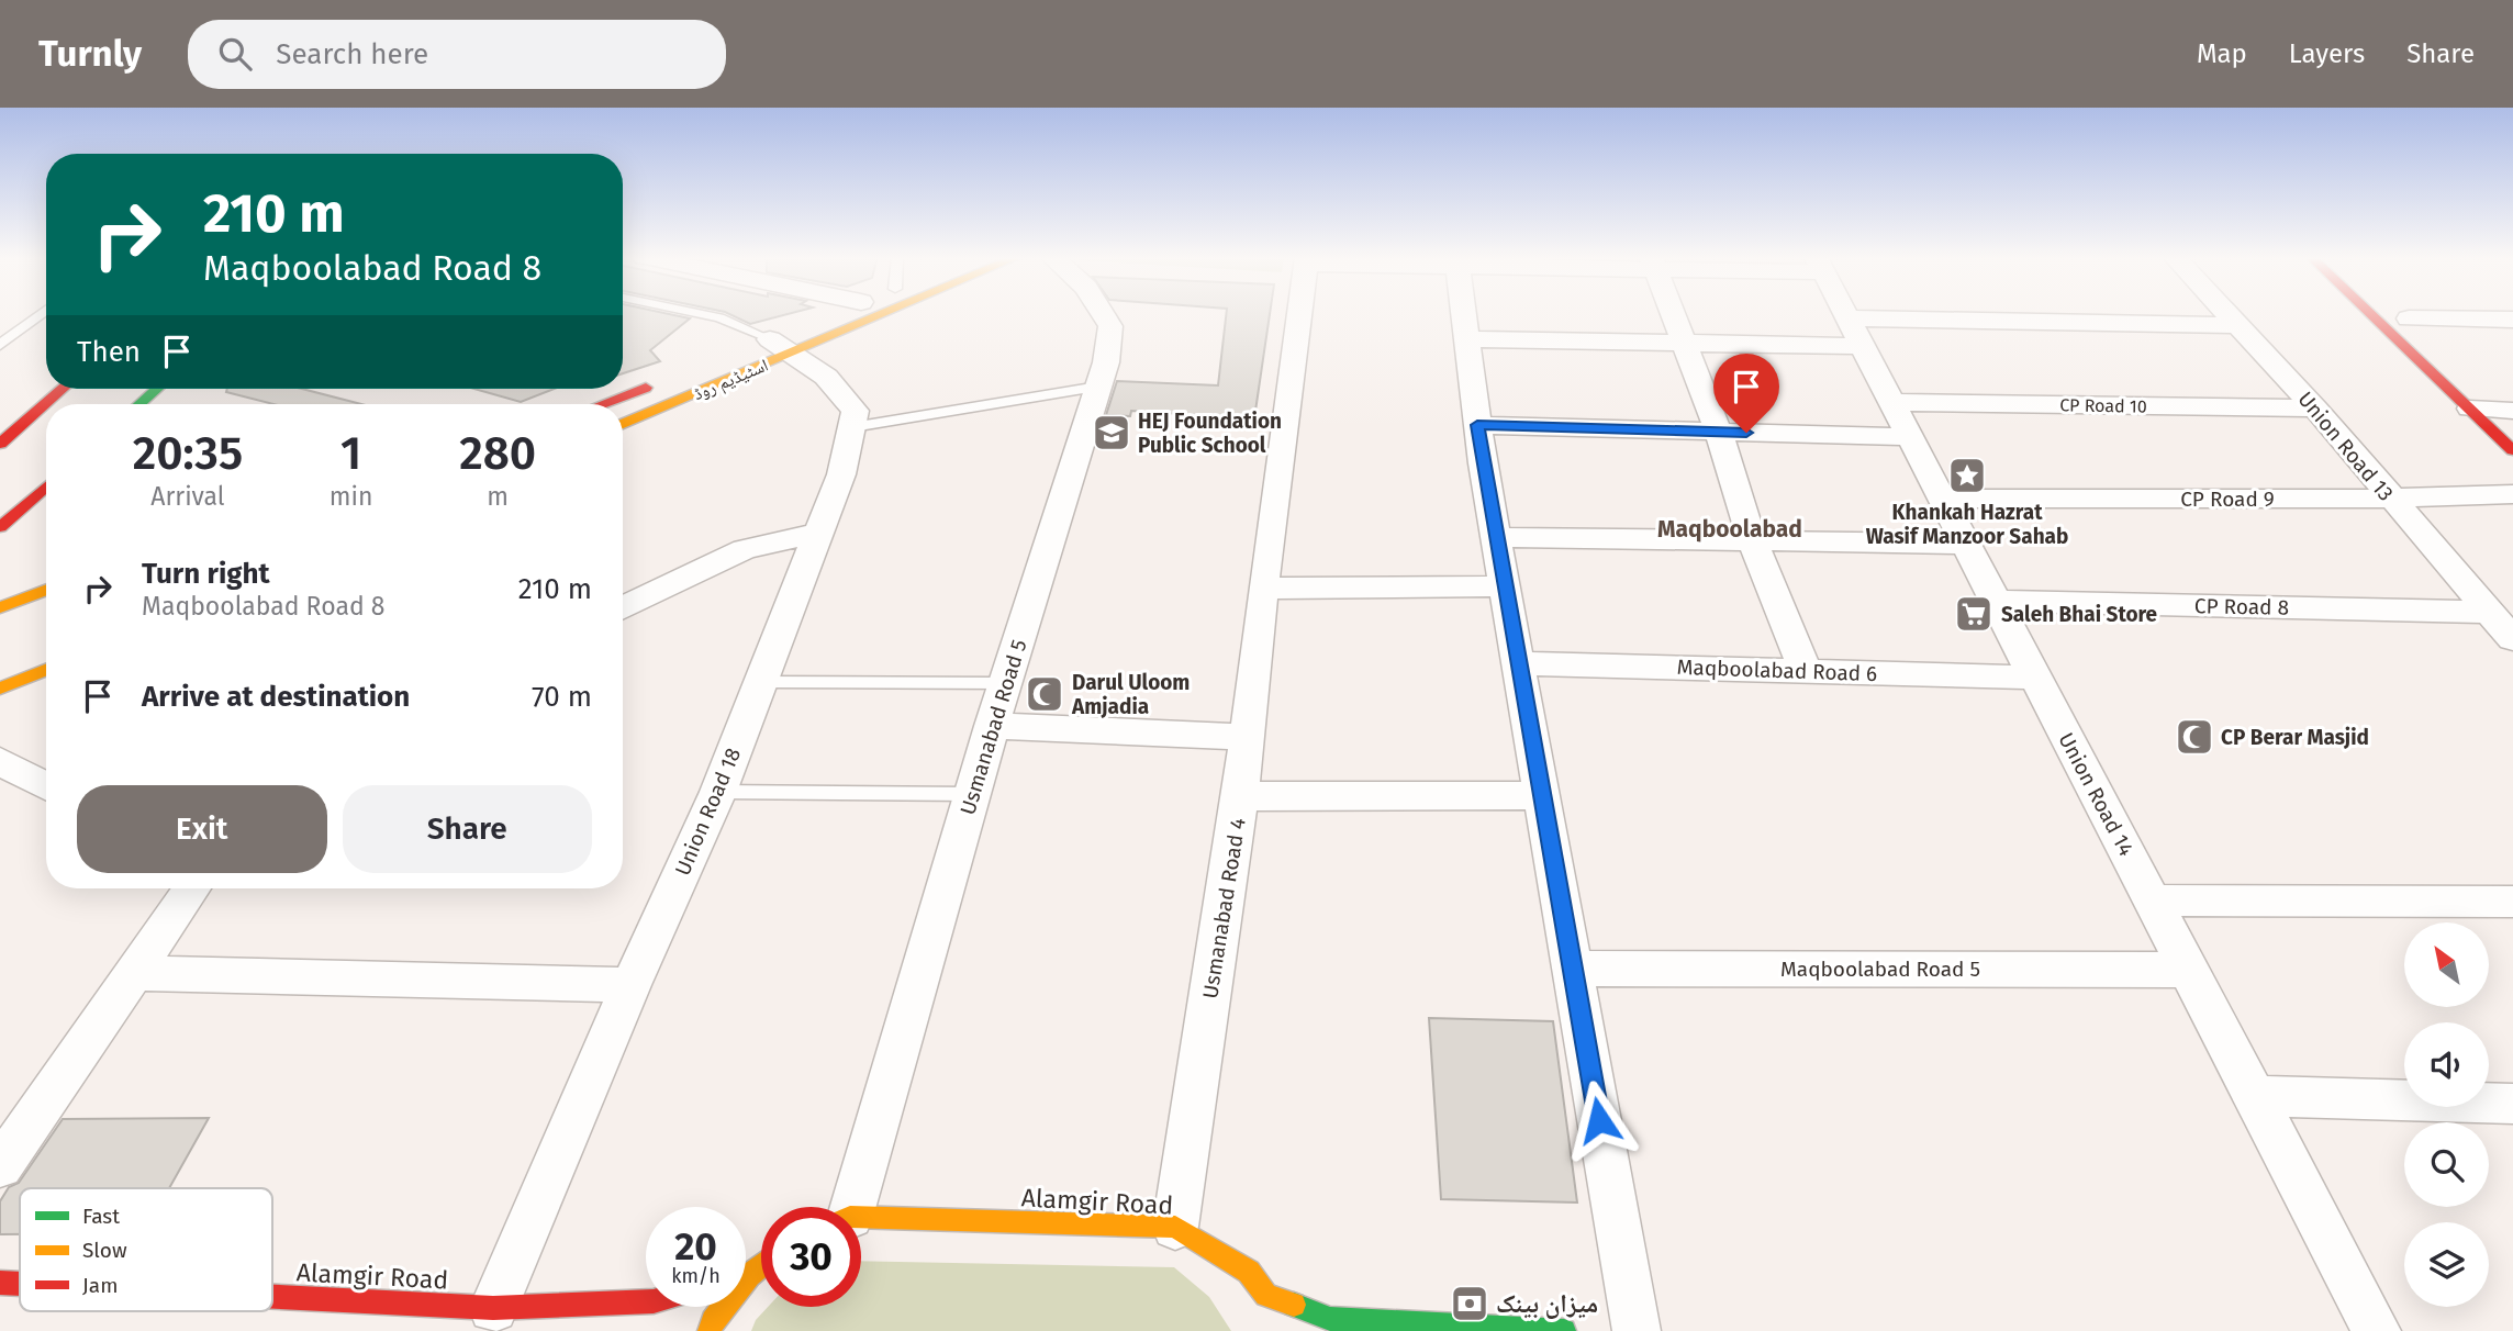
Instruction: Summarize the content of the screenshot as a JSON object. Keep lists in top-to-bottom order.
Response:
{
  "streets": {
    "main road": ["اسٹیڈیم روڈ", "Alamgir Road"],
    "street": [
      "CP Road 10",
      "Union Road 13",
      "CP Road 9",
      "CP Road 8",
      "Maqboolabad Road 6",
      "Usmanabad Road 5",
      "Union Road 14",
      "Union Road 18",
      "Usmanabad Road 4",
      "Maqboolabad Road 5"
    ]
  },
  "crossings": [
    ["CP Road 10", "Union Road 13"],
    ["CP Road 10", "Union Road 14"],
    ["Union Road 13", "CP Road 9"],
    ["Union Road 13", "CP Road 8"],
    ["CP Road 9", "Union Road 14"],
    ["CP Road 8", "Union Road 14"],
    ["Maqboolabad Road 6", "Union Road 14"],
    ["Union Road 14", "Maqboolabad Road 5"],
    ["Union Road 18", "Alamgir Road"],
    ["Usmanabad Road 4", "Alamgir Road"]
  ],
  "districts": ["Maqboolabad"],
  "places": {
    "school or university": ["HEJ Foundation Public School"],
    "place": ["Khankah Hazrat Wasif Manzoor Sahab"],
    "supermarket": ["Saleh Bhai Store"],
    "mosque": ["Darul Uloom Amjadia", "CP Berar Masjid"],
    "bank": ["میزان بینک"]
  },
  "legend": ["Fast", "Slow", "Jam"],
  "north": "top left",
  "page": {
    "header": "Turnly",
    "search": "Search here",
    "nav": ["Map", "Layers", "Share"],
    "turn": ["210 m", "Maqboolabad Road 8"],
    "then": "Then",
    "eta": [
      "20:35",
      "Arrival",
      "1",
      "min",
      "280",
      "m"
    ],
    "list": [
      {
        "name": "Turn right",
        "note": "Maqboolabad Road 8",
        "value": "210 m"
      },
      {
        "name": "Arrive at destination",
        "value": "70 m"
      }
    ],
    "buttons": ["Exit", "Share"],
    "speed": "20 km/h",
    "limit": "30"
  }
}
